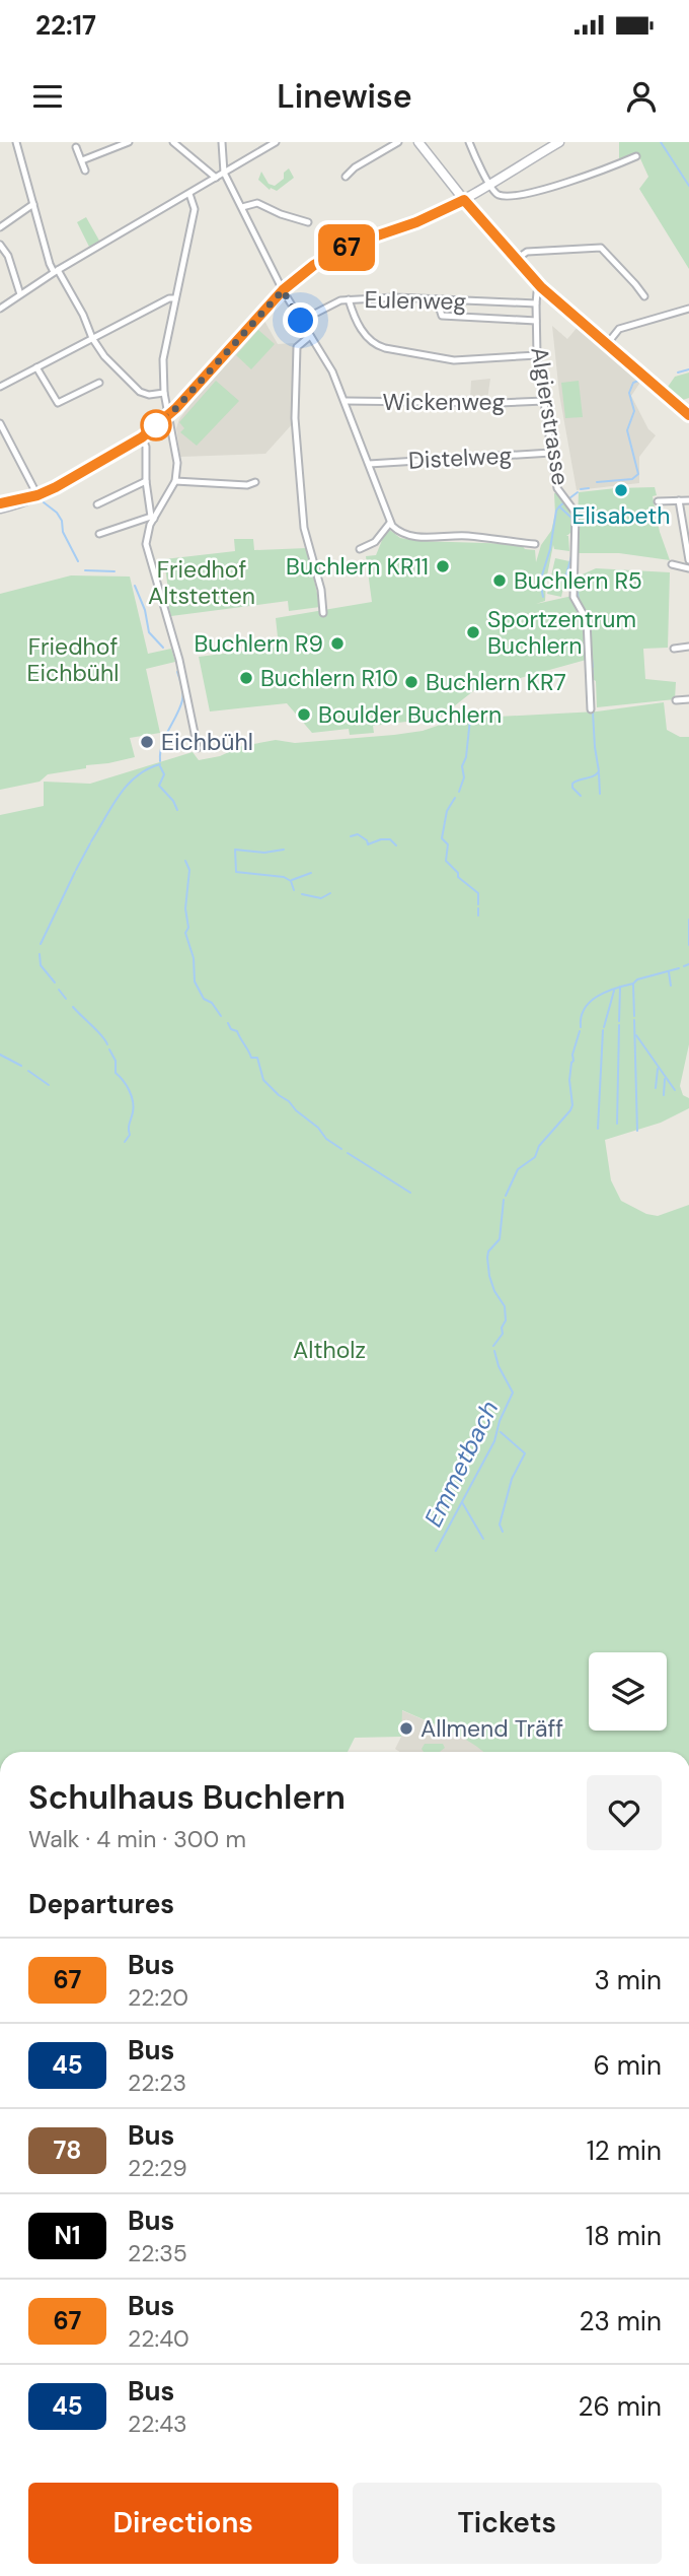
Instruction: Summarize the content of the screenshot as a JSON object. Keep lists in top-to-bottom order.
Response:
{
  "streets": {
    "street": [
      "Eulenweg",
      "Wickenweg",
      "Algierstrasse",
      "Distelweg"
    ]
  },
  "crossings": [
    ["Eulenweg", "Algierstrasse"],
    ["Wickenweg", "Algierstrasse"],
    ["Algierstrasse", "Distelweg"]
  ],
  "water": ["Emmetbach"],
  "parks": ["Friedhof Altstetten", "Friedhof Eichbühl", "Altholz"],
  "places": [
    "Elisabeth",
    "Buchlern KR11",
    "Buchlern R5",
    "Sportzentrum Buchlern",
    "Buchlern R9",
    "Buchlern R10",
    "Buchlern KR7",
    "Boulder Buchlern",
    "Eichbühl",
    "Allmend Träff"
  ],
  "lines": ["bus line 67"],
  "page": {
    "status": "22:17",
    "header": "Linewise",
    "on_map": "67",
    "heading": [
      ["Schulhaus Buchlern", "Walk · 4 min · 300 m"],
      "Departures"
    ],
    "list": [
      {
        "mark": "67",
        "name": "Bus",
        "note": "22:20",
        "value": "3 min"
      },
      {
        "mark": "45",
        "name": "Bus",
        "note": "22:23",
        "value": "6 min"
      },
      {
        "mark": "78",
        "name": "Bus",
        "note": "22:29",
        "value": "12 min"
      },
      {
        "mark": "N1",
        "name": "Bus",
        "note": "22:35",
        "value": "18 min"
      },
      {
        "mark": "67",
        "name": "Bus",
        "note": "22:40",
        "value": "23 min"
      },
      {
        "mark": "45",
        "name": "Bus",
        "note": "22:43",
        "value": "26 min"
      }
    ],
    "buttons": ["Directions", "Tickets"]
  }
}
